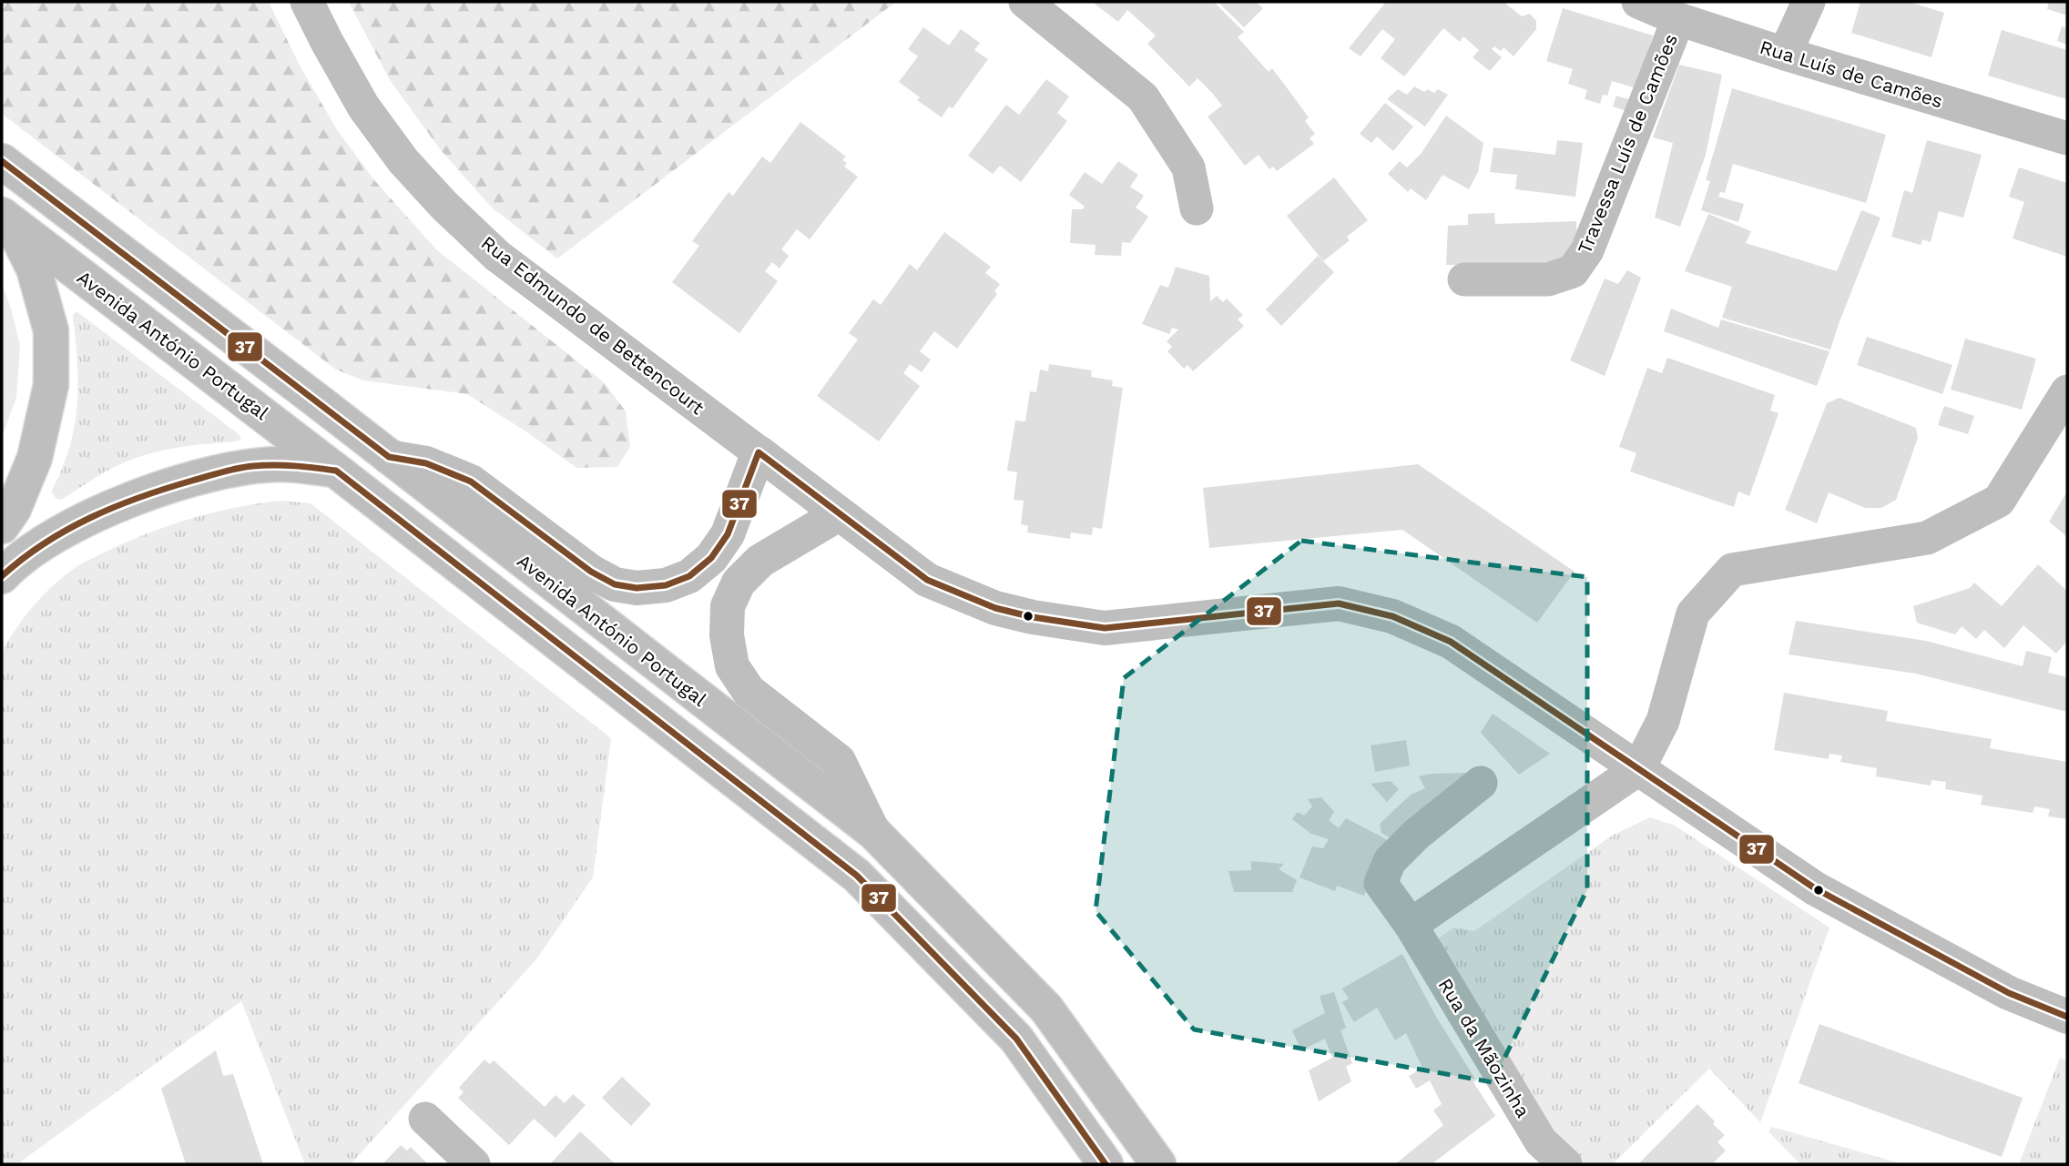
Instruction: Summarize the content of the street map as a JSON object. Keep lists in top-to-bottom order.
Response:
{
  "streets": {
    "main road": ["Avenida António Portugal"],
    "street": [
      "Rua Luís de Camões",
      "Travessa Luís de Camões",
      "Rua Edmundo de Bettencourt",
      "Rua da Mãozinha"
    ]
  },
  "crossings": [
    ["Rua Luís de Camões", "Travessa Luís de Camões"]
  ],
  "lines": ["transit line 37"]
}
